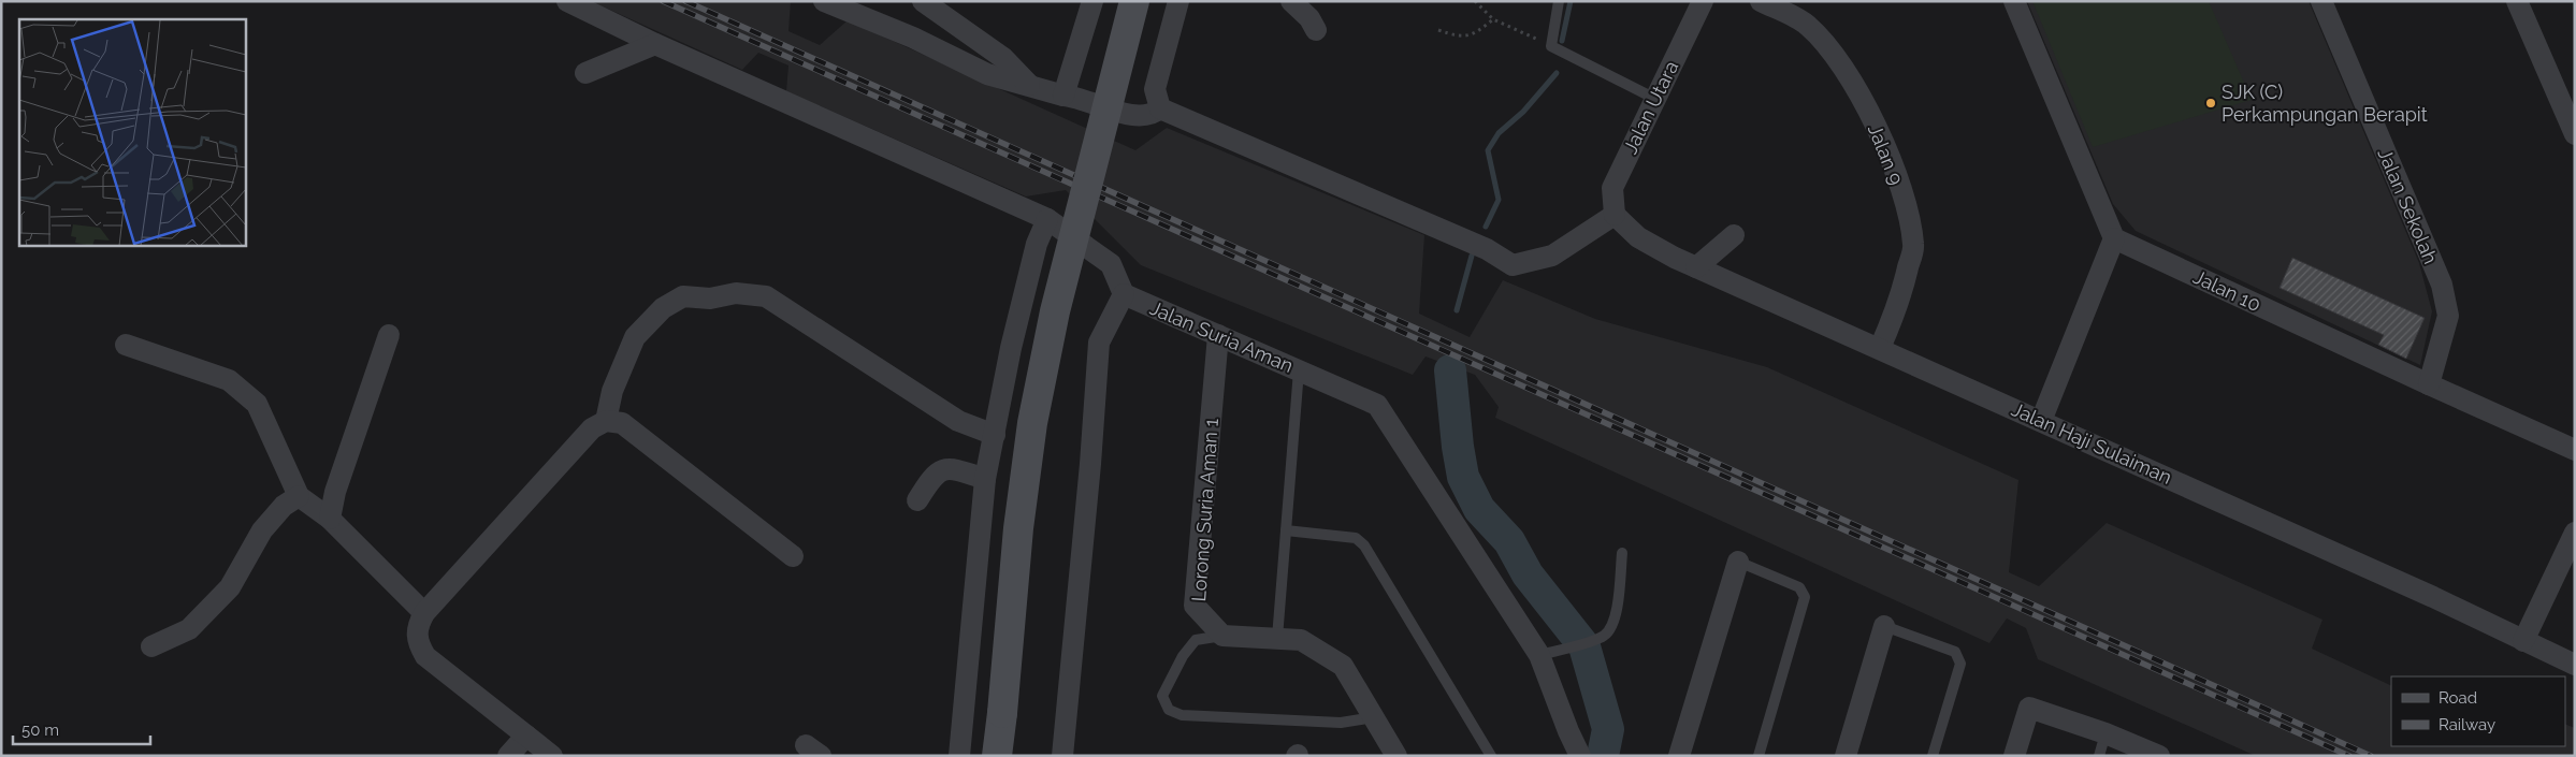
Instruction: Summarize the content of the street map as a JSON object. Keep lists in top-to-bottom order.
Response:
{
  "streets": {
    "street": [
      "Jalan Utara",
      "Jalan 9",
      "Jalan Sekolah",
      "Jalan 10",
      "Jalan Suria Aman",
      "Jalan Haji Sulaiman",
      "Lorong Suria Aman 1"
    ]
  },
  "crossings": [
    ["Jalan Utara", "Jalan Haji Sulaiman"],
    ["Jalan 9", "Jalan Haji Sulaiman"],
    ["Jalan Sekolah", "Jalan 10"],
    ["Jalan Suria Aman", "Lorong Suria Aman 1"]
  ],
  "places": ["SJK (C) Perkampungan Berapit"],
  "legend": ["Road", "Railway"],
  "scale_bar": "50 m"
}
